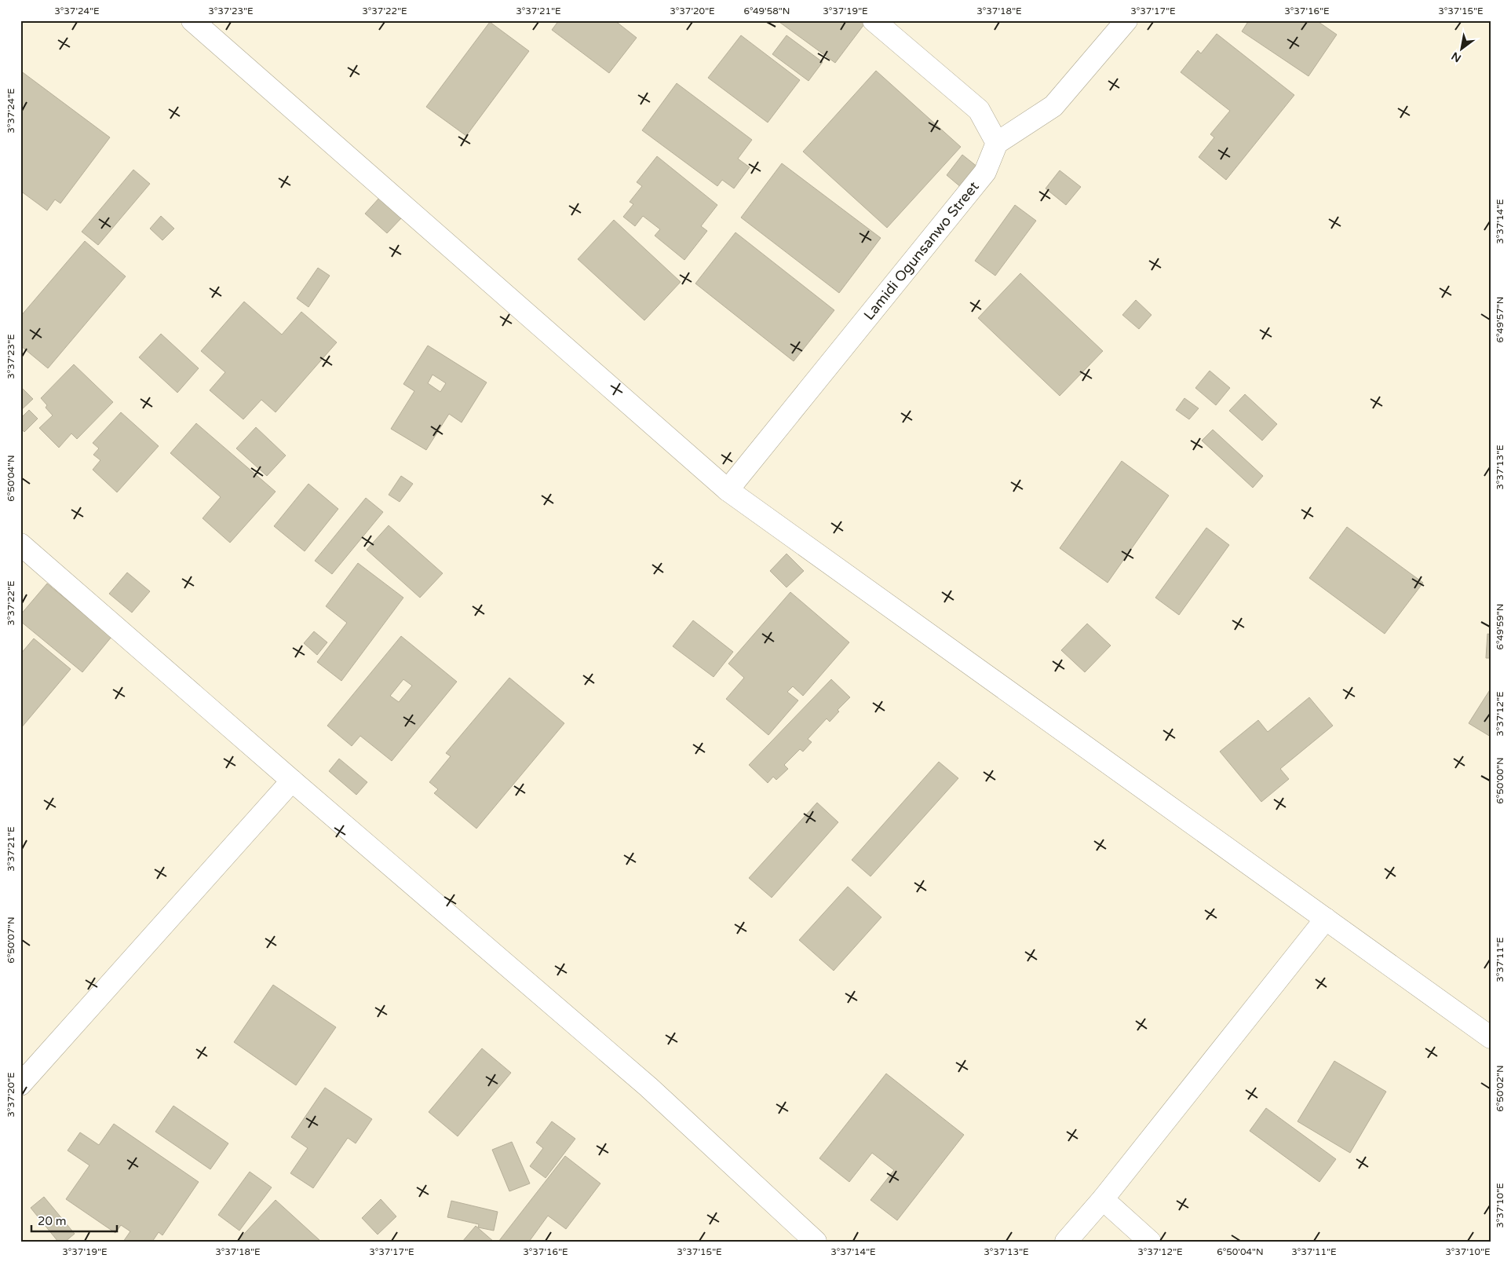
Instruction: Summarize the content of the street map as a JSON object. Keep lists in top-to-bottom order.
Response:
{
  "streets": {
    "street": ["Lamidi Ogunsanwo Street"]
  },
  "scale_bar": "20 m",
  "north": "bottom left",
  "coordinates": [
    "3°37'24\"E",
    "3°37'23\"E",
    "3°37'22\"E",
    "3°37'21\"E",
    "3°37'20\"E",
    "6°49'58\"N",
    "3°37'19\"E",
    "3°37'18\"E",
    "3°37'17\"E",
    "3°37'16\"E",
    "3°37'15\"E",
    "3°37'14\"E",
    "6°49'57\"N",
    "3°37'13\"E",
    "6°50'04\"N",
    "6°49'59\"N",
    "3°37'12\"E",
    "6°50'00\"N",
    "6°50'07\"N",
    "3°37'11\"E",
    "6°50'02\"N",
    "3°37'10\"E"
  ]
}
